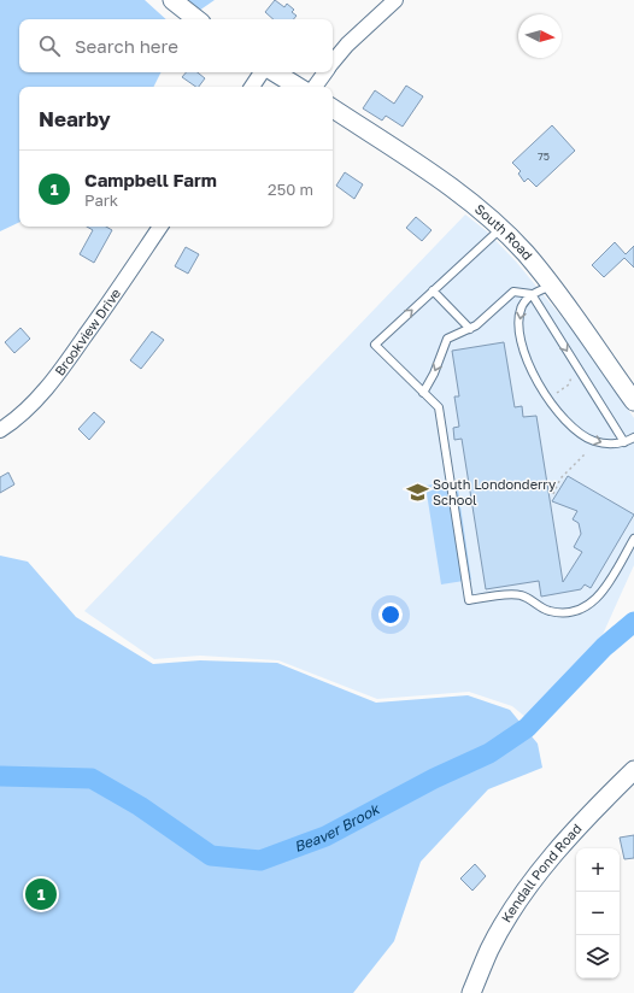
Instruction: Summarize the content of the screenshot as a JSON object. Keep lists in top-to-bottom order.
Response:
{
  "streets": {
    "street": ["South Road", "Brookview Drive", "Kendall Pond Road"]
  },
  "water": ["Beaver Brook"],
  "places": {
    "school or university": ["South Londonderry School"]
  },
  "house_numbers": ["75"],
  "north": "right",
  "page": {
    "search": "Search here",
    "heading": "Nearby",
    "list": [
      {
        "mark": "1",
        "name": "Campbell Farm",
        "note": "Park",
        "value": "250 m"
      }
    ],
    "map_buttons": ["+", "−"],
    "pins": "1"
  }
}
